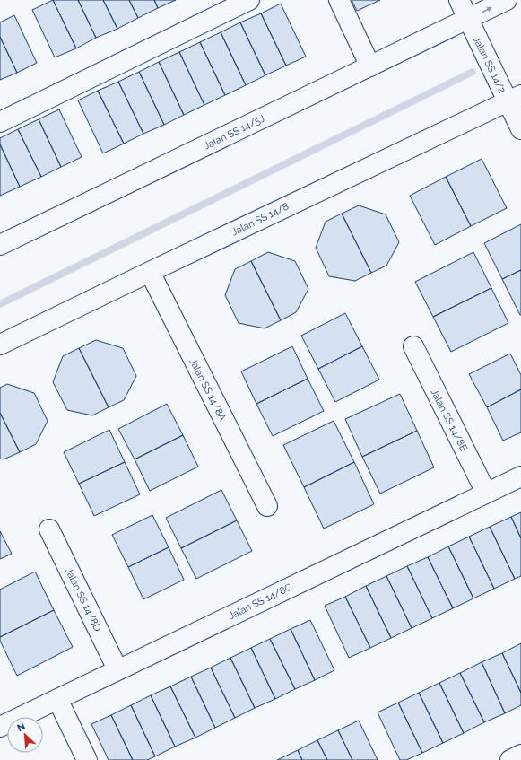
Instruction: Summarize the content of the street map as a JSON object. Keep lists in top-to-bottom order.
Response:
{
  "streets": {
    "street": [
      "Jalan SS 14/2",
      "Jalan SS 14/5J",
      "Jalan SS 14/8",
      "Jalan SS 14/8A",
      "Jalan SS 14/8E",
      "Jalan SS 14/8D",
      "Jalan SS 14/8C"
    ]
  },
  "crossings": [
    ["Jalan SS 14/2", "Jalan SS 14/5J"],
    ["Jalan SS 14/2", "Jalan SS 14/8"],
    ["Jalan SS 14/8", "Jalan SS 14/8A"],
    ["Jalan SS 14/8E", "Jalan SS 14/8C"],
    ["Jalan SS 14/8D", "Jalan SS 14/8C"]
  ],
  "north": "top left"
}
